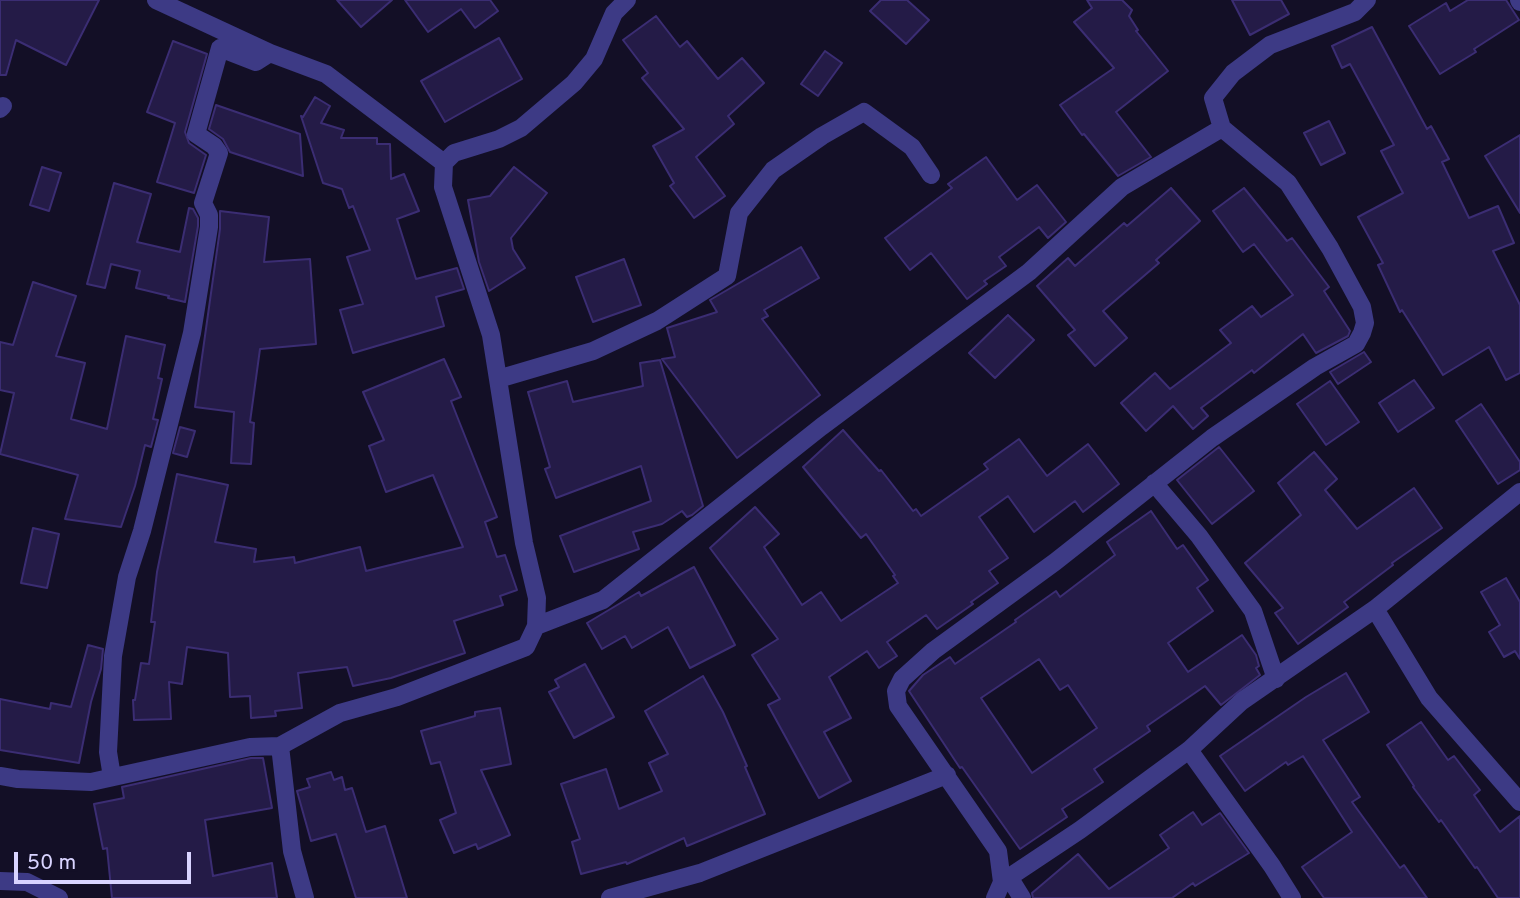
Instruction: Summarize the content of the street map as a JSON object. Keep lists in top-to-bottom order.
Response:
{
  "scale_bar": "50 m"
}
